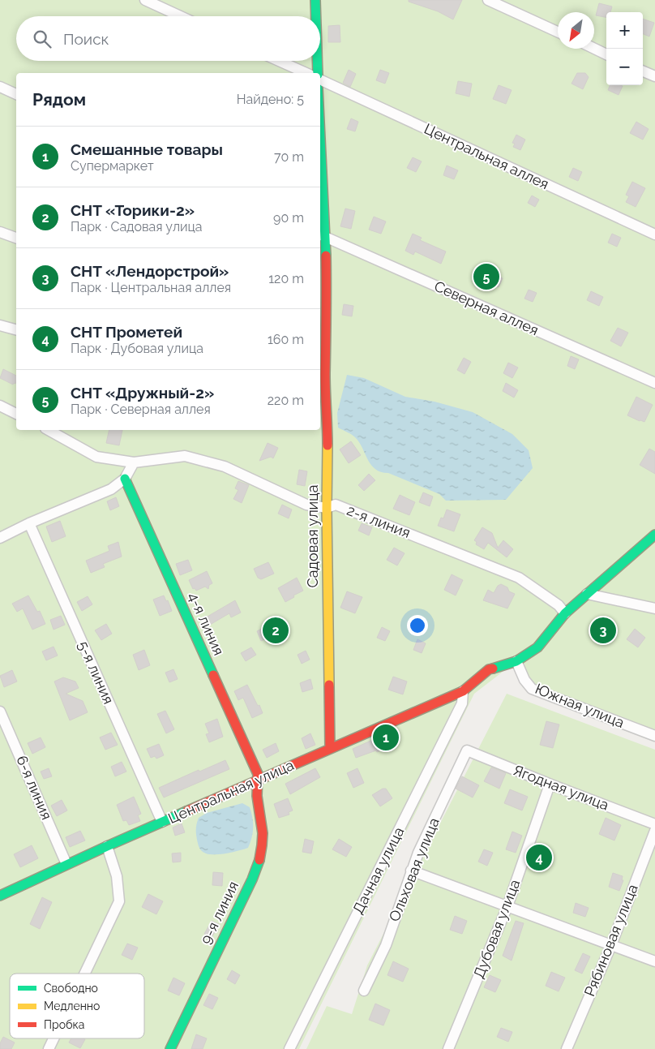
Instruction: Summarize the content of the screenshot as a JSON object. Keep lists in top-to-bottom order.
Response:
{
  "streets": {
    "street": [
      "Центральная аллея",
      "Северная аллея",
      "2-я линия",
      "Садовая улица",
      "4-я линия",
      "5-я линия",
      "Южная улица",
      "6-я линия",
      "Ягодная улица",
      "Центральная улица",
      "Ольховая улица",
      "Дачная улица",
      "9-я линия",
      "Дубовая улица",
      "Рябиновая улица"
    ]
  },
  "crossings": [
    ["Северная аллея", "Садовая улица"],
    ["2-я линия", "Садовая улица"],
    ["2-я линия", "Центральная улица"],
    ["Садовая улица", "Центральная улица"],
    ["4-я линия", "Центральная улица"],
    ["4-я линия", "9-я линия"],
    ["5-я линия", "Центральная улица"],
    ["Южная улица", "Центральная улица"],
    ["6-я линия", "Центральная улица"],
    ["Ягодная улица", "Ольховая улица"],
    ["Ягодная улица", "Дубовая улица"],
    ["Центральная улица", "Дачная улица"],
    ["Центральная улица", "9-я линия"]
  ],
  "legend": ["Свободно", "Медленно", "Пробка"],
  "north": "bottom left",
  "page": {
    "map_buttons": ["+", "−"],
    "search": "Поиск",
    "heading": ["Рядом", "Найдено: 5"],
    "list": [
      {
        "mark": "1",
        "name": "Смешанные товары",
        "note": "Супермаркет",
        "value": "70 m"
      },
      {
        "mark": "2",
        "name": "СНТ «Торики-2»",
        "note": "Парк · Садовая улица",
        "value": "90 m"
      },
      {
        "mark": "3",
        "name": "СНТ «Лендорстрой»",
        "note": "Парк · Центральная аллея",
        "value": "120 m"
      },
      {
        "mark": "4",
        "name": "СНТ Прометей",
        "note": "Парк · Дубовая улица",
        "value": "160 m"
      },
      {
        "mark": "5",
        "name": "СНТ «Дружный-2»",
        "note": "Парк · Северная аллея",
        "value": "220 m"
      }
    ],
    "pins": [
      "5",
      "2",
      "3",
      "1",
      "4"
    ]
  }
}
